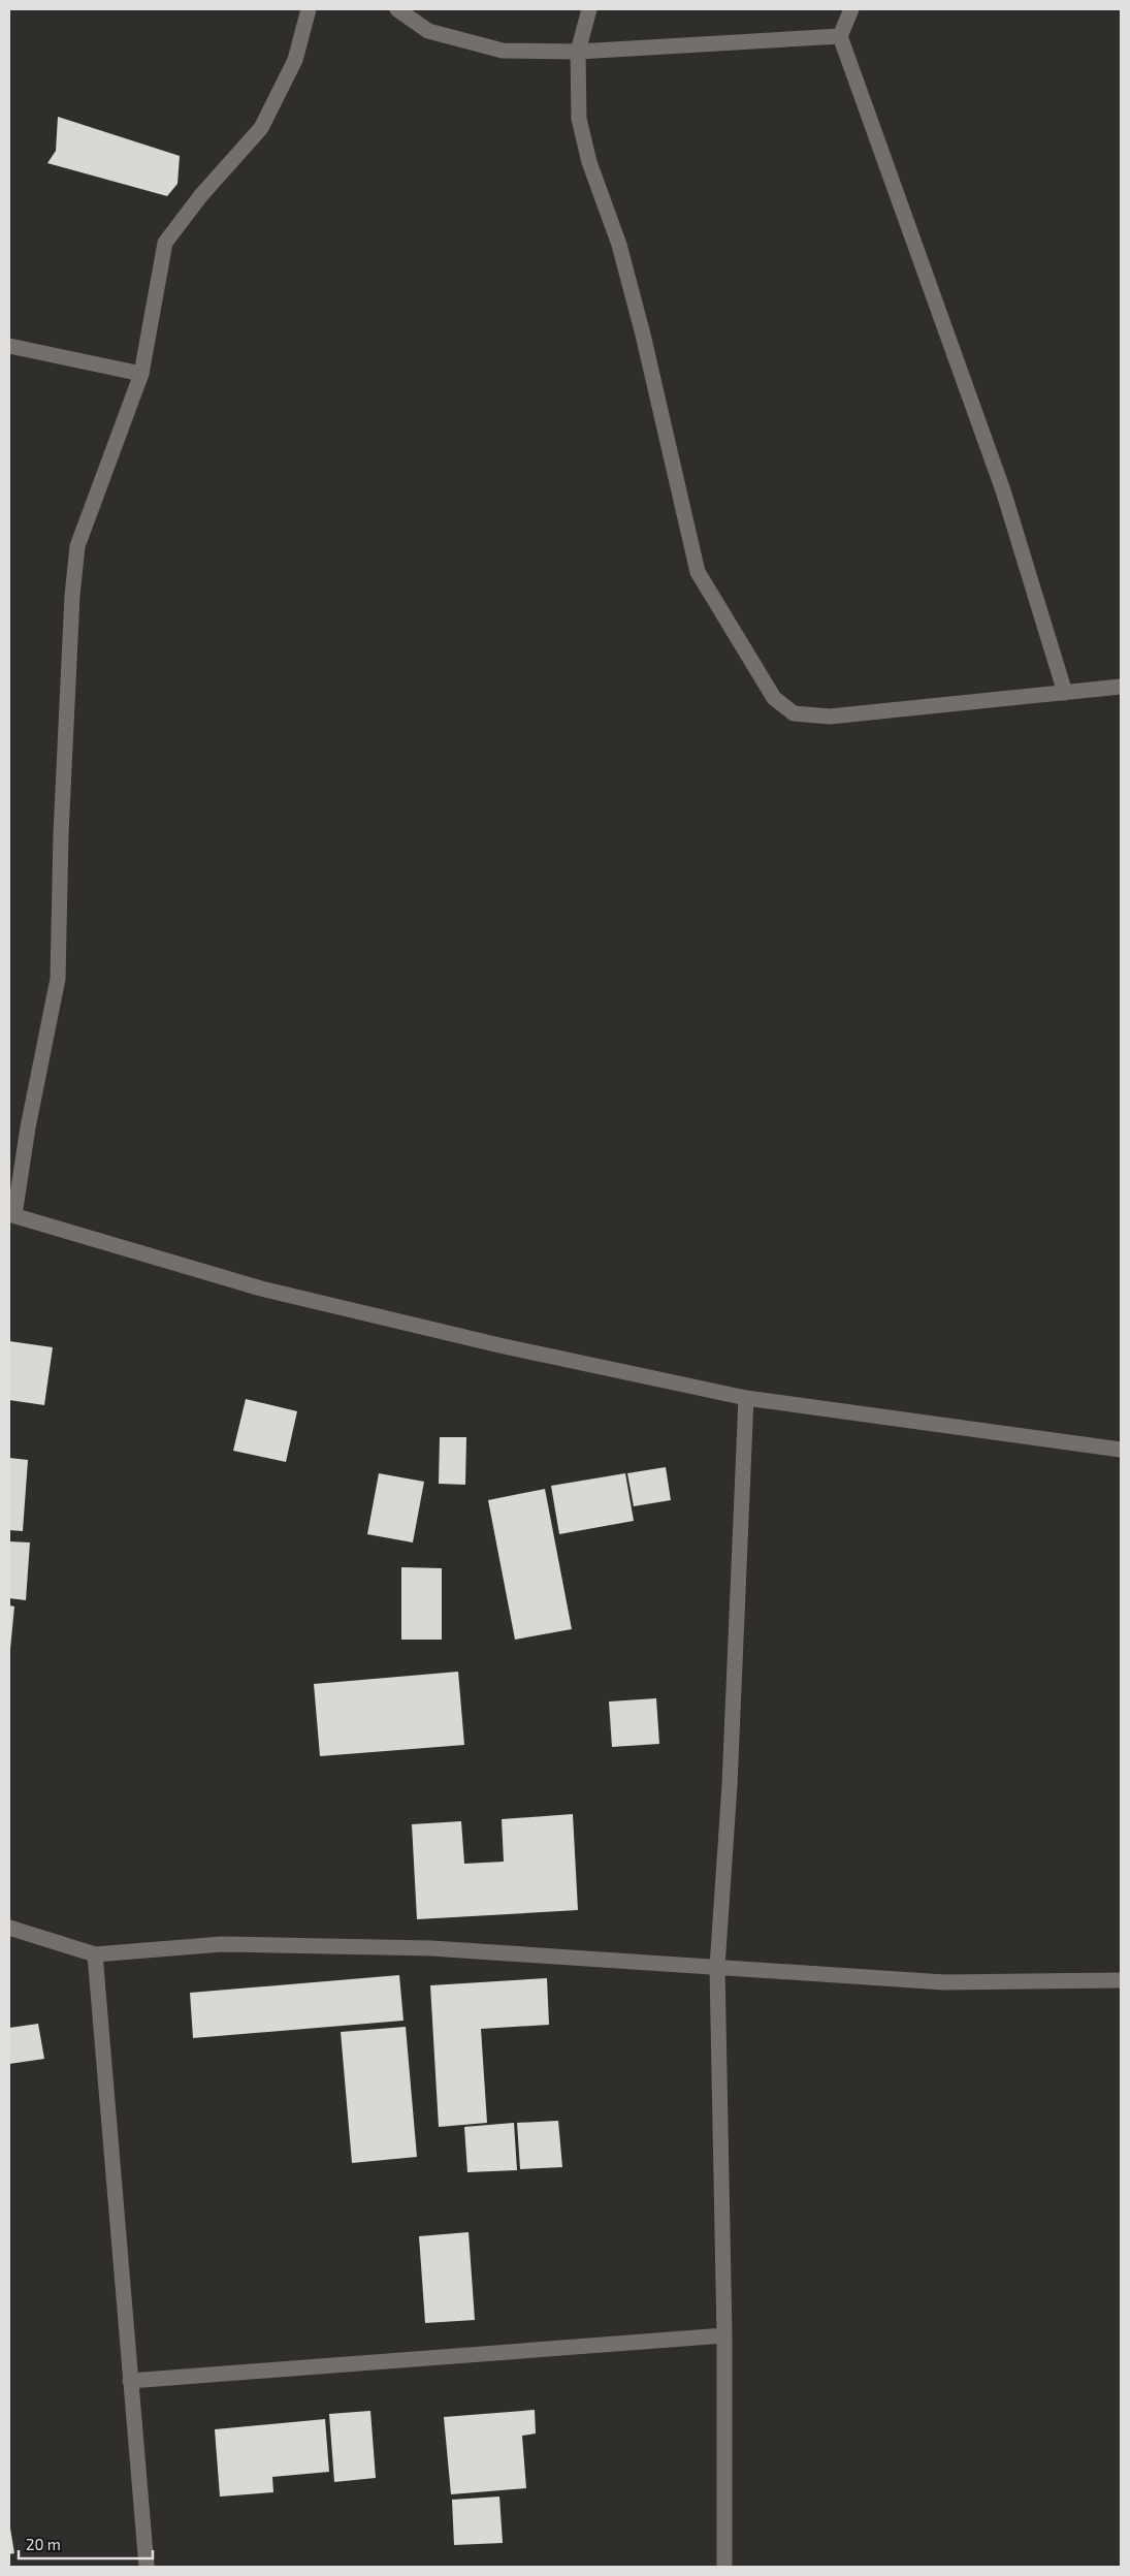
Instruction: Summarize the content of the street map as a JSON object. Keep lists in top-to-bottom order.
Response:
{
  "scale_bar": "20 m"
}
